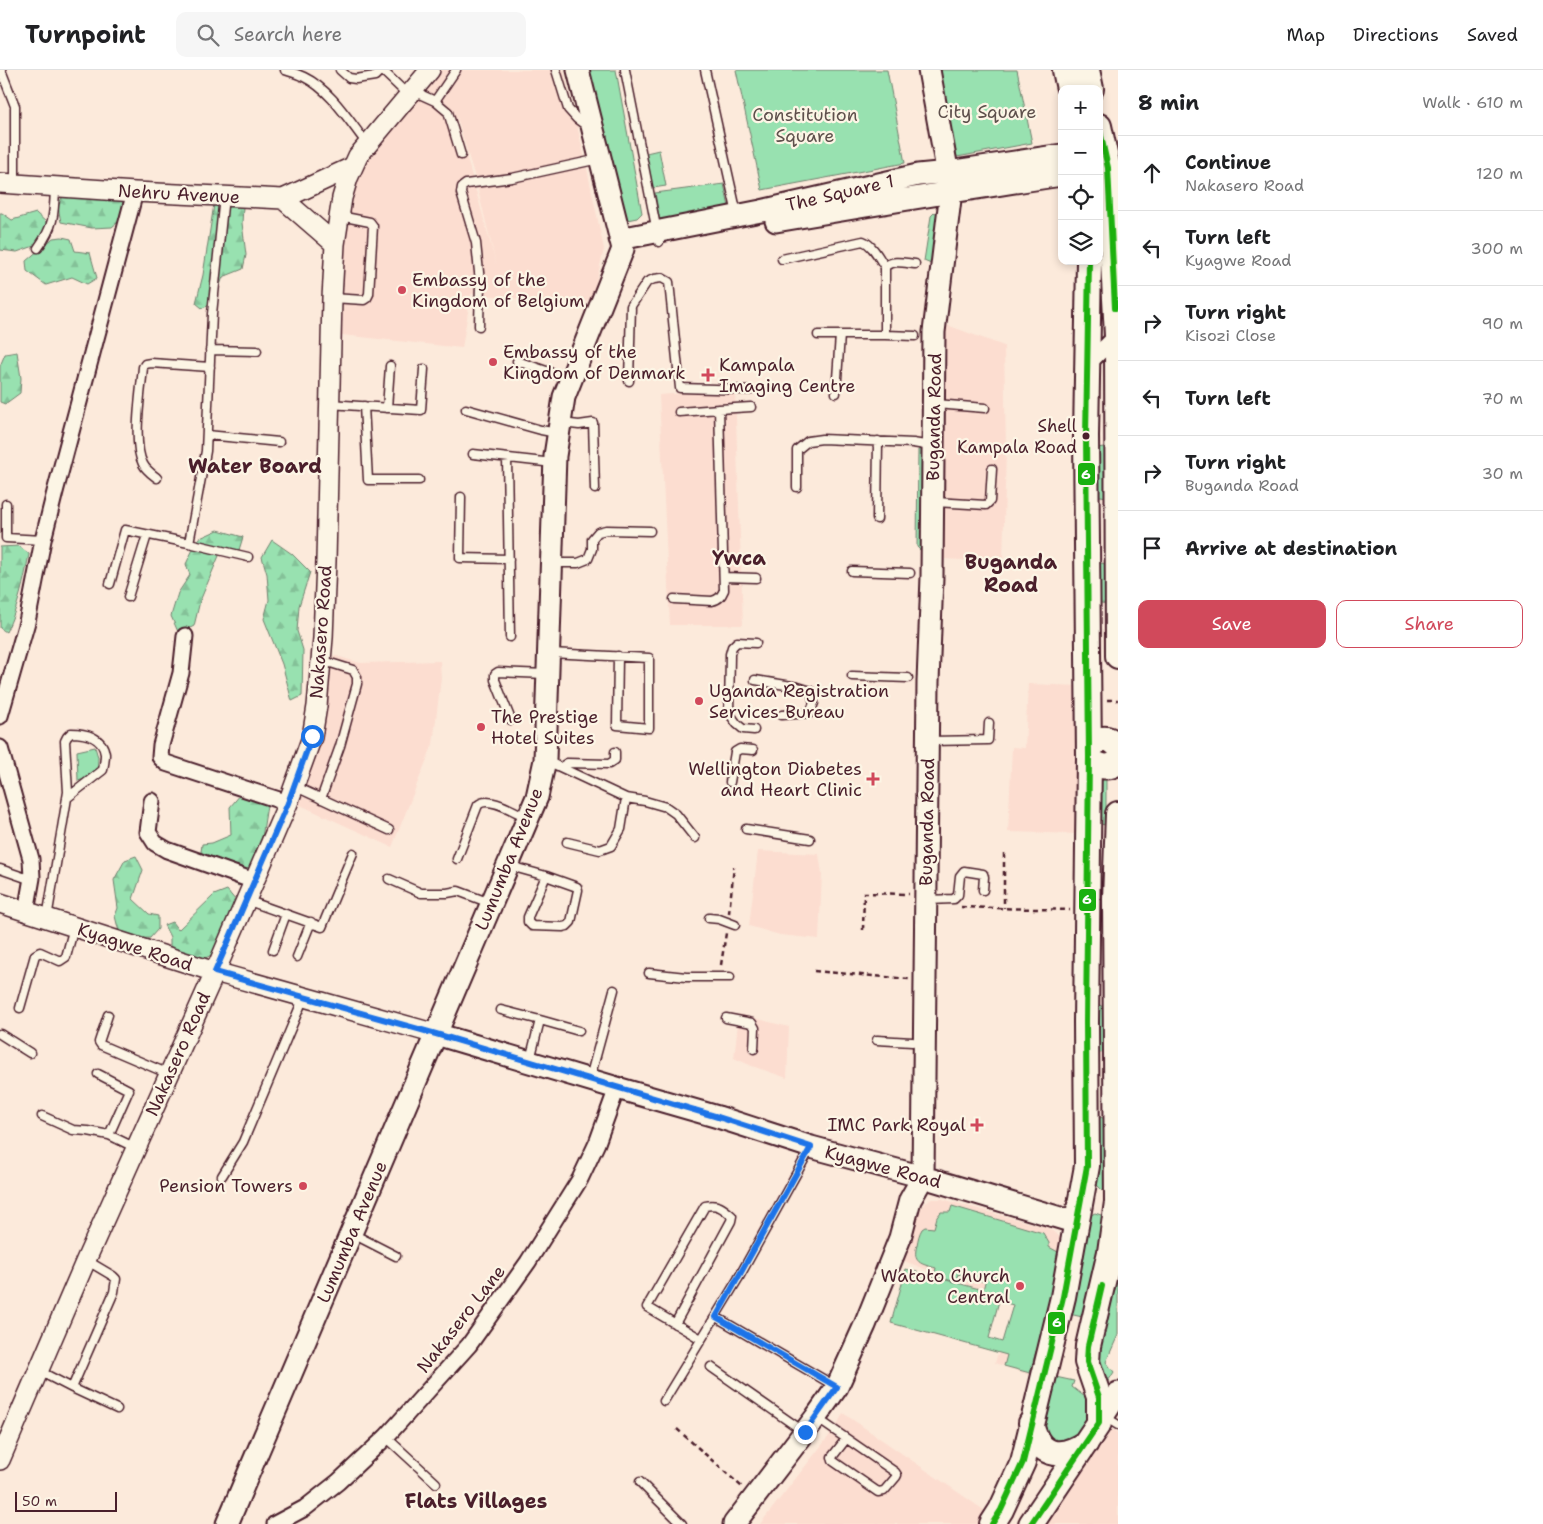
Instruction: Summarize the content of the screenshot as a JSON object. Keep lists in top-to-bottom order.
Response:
{
  "streets": {
    "main road": [
      "The Square 1",
      "Buganda Road",
      "Lumumba Avenue",
      "Kyagwe Road"
    ],
    "street": ["Nehru Avenue", "Nakasero Road", "Nakasero Lane"]
  },
  "crossings": [
    ["The Square 1", "Buganda Road"],
    ["The Square 1", "Lumumba Avenue"],
    ["Nehru Avenue", "Nakasero Road"],
    ["Buganda Road", "Kyagwe Road"],
    ["Nakasero Road", "Kyagwe Road"],
    ["Lumumba Avenue", "Kyagwe Road"],
    ["Kyagwe Road", "Nakasero Lane"]
  ],
  "districts": [
    "Water Board",
    "Ywca",
    "Buganda Road",
    "Flats Villages"
  ],
  "parks": ["City Square", "Constitution Square"],
  "places": {
    "other": [
      "Embassy of the Kingdom of Belgium",
      "Embassy of the Kingdom of Denmark",
      "Shell Kampala Road",
      "Uganda Registration Services Bureau",
      "The Prestige Hotel Suites",
      "Pension Towers",
      "Watoto Church Central"
    ],
    "health": ["Kampala Imaging Centre", "Wellington Diabetes and Heart Clinic", "IMC Park Royal"]
  },
  "lines": ["transit line 6"],
  "scale_bar": "50 m",
  "page": {
    "header": "Turnpoint",
    "search": "Search here",
    "nav": ["Map", "Directions", "Saved"],
    "heading": ["8 min", "Walk · 610 m"],
    "map_buttons": ["+", "−"],
    "list": [
      ["Continue", "Nakasero Road", "120 m"],
      ["Turn left", "Kyagwe Road", "300 m"],
      ["Turn right", "Kisozi Close", "90 m"],
      ["Turn left", "70 m"],
      ["Turn right", "Buganda Road", "30 m"],
      "Arrive at destination"
    ],
    "buttons": ["Save", "Share"],
    "scale": "50 m"
  }
}
